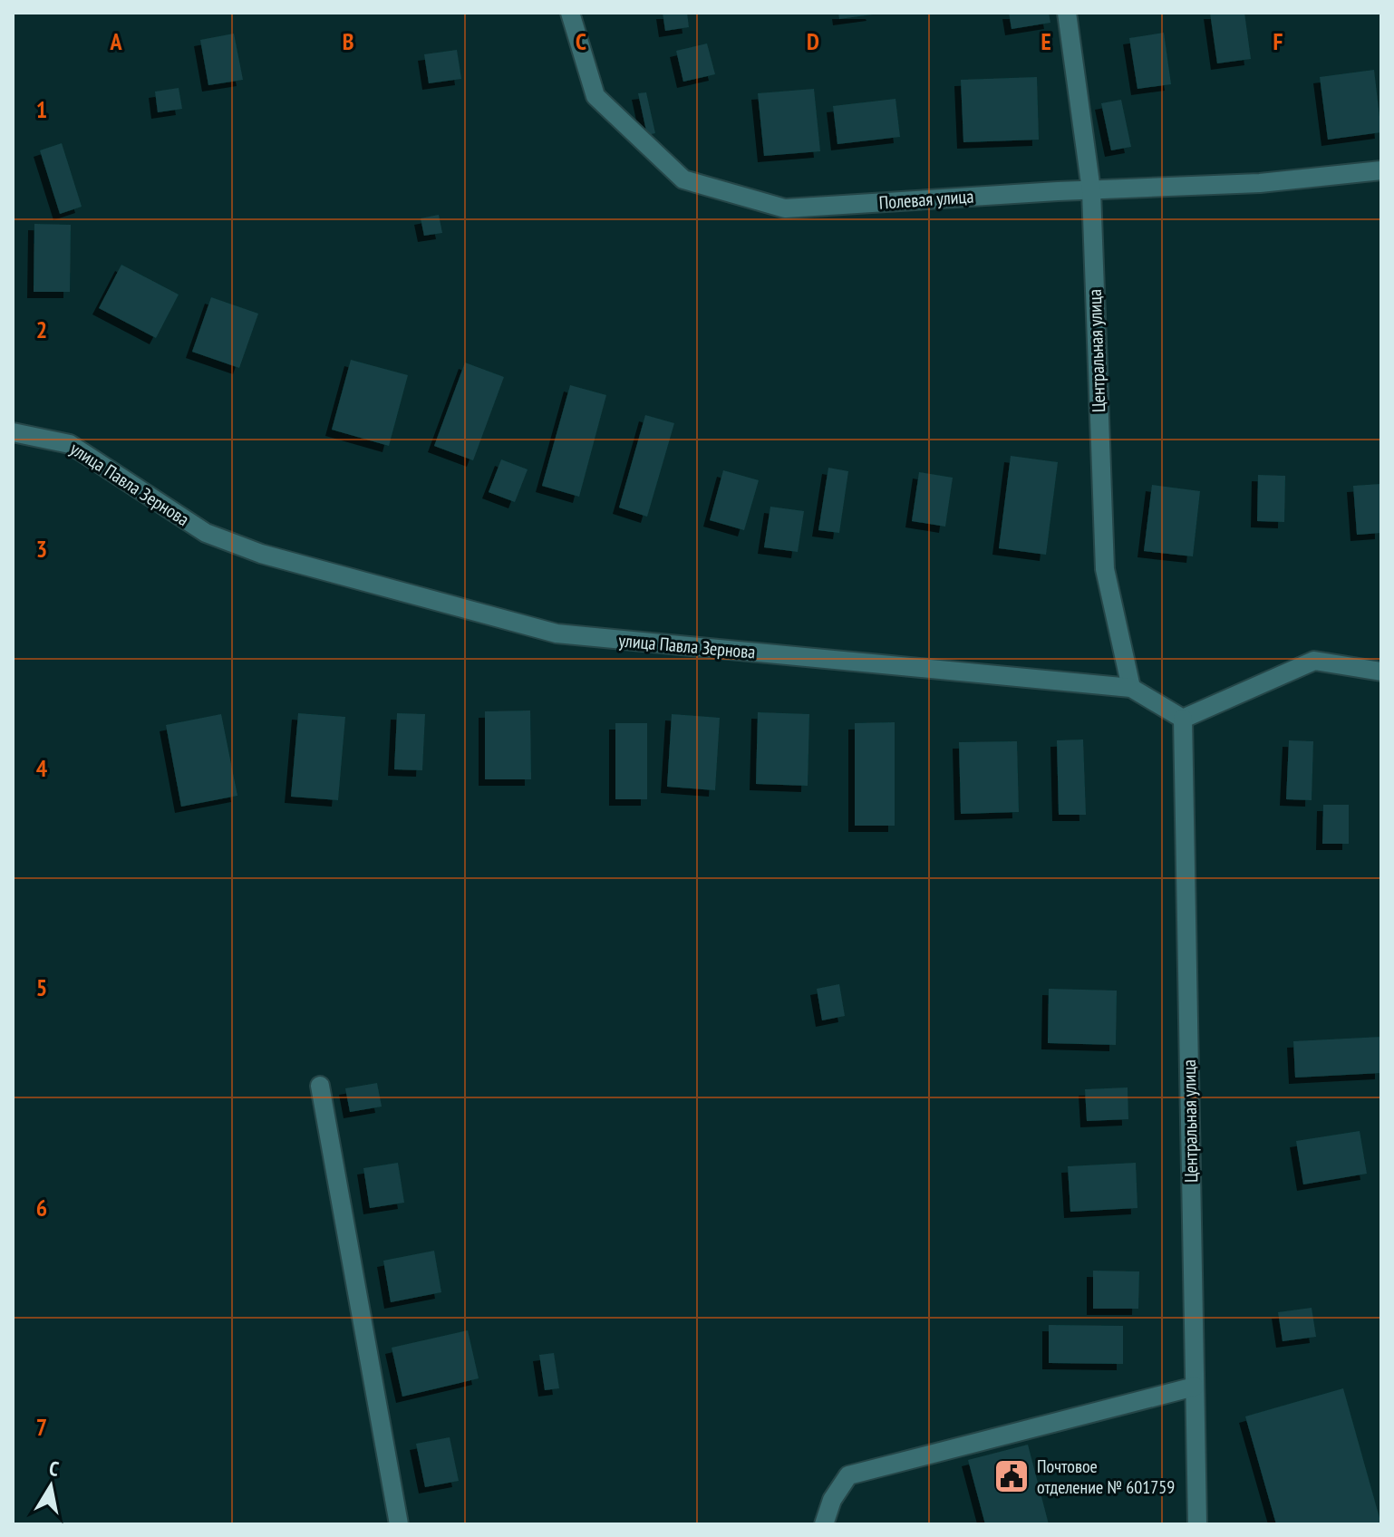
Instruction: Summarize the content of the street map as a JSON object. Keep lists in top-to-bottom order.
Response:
{
  "streets": {
    "street": ["Полевая улица", "Центральная улица", "улица Павла Зернова"]
  },
  "crossings": [
    ["Полевая улица", "Центральная улица"],
    ["Центральная улица", "улица Павла Зернова"]
  ],
  "places": {
    "public building": ["Почтовое отделение № 601759"]
  },
  "north": "top",
  "grid": {
    "columns": [
      "A",
      "B",
      "C",
      "D",
      "E",
      "F"
    ],
    "rows": [
      "1",
      "2",
      "3",
      "4",
      "5",
      "6",
      "7"
    ]
  }
}
